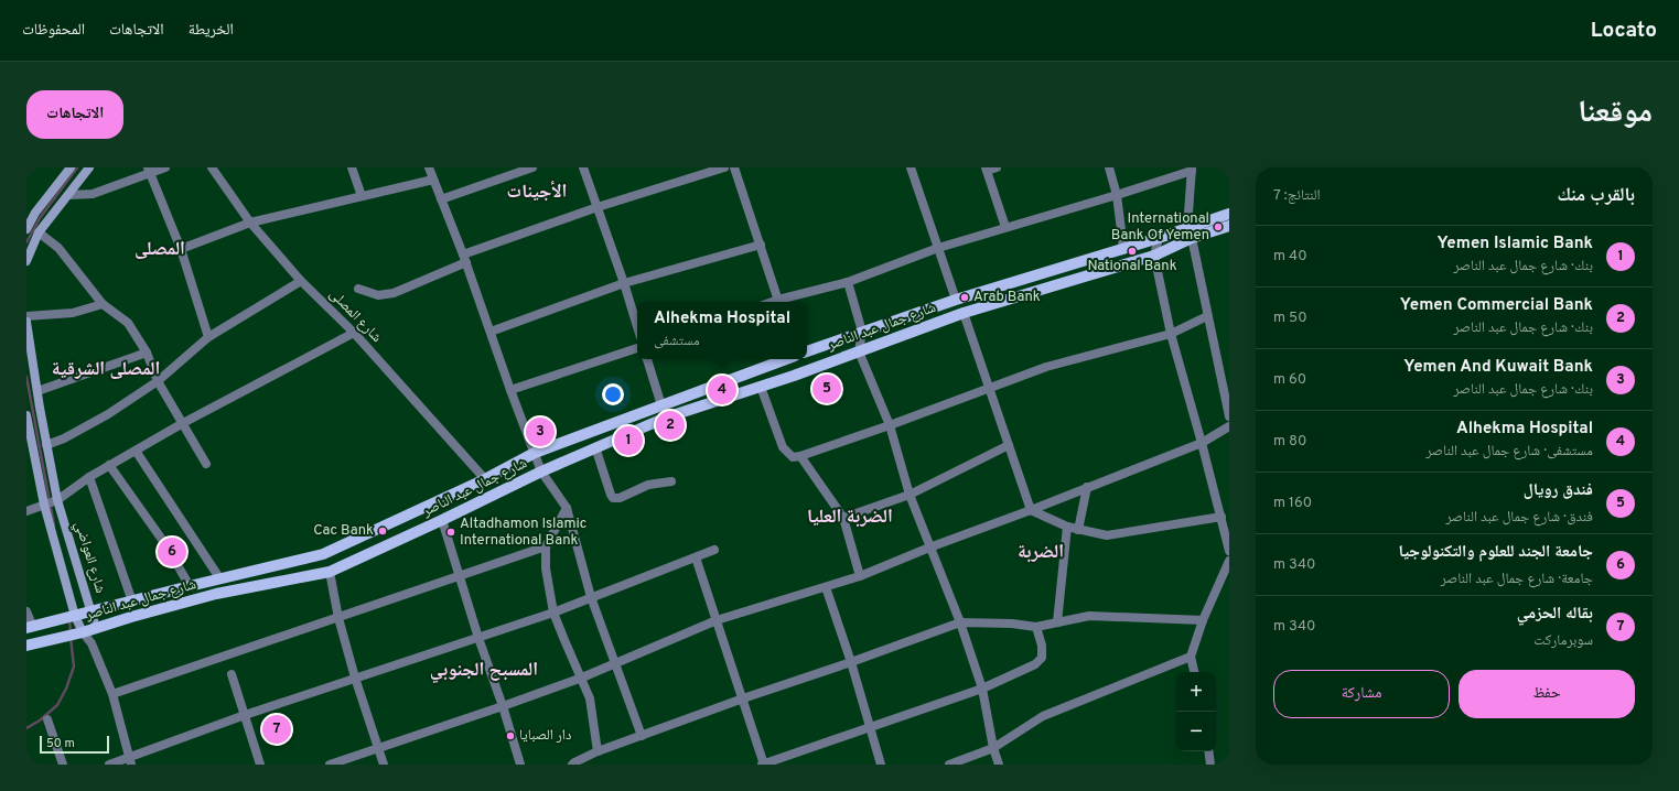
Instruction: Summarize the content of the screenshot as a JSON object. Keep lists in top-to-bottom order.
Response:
{
  "streets": {
    "main road": ["شارع جمال عبد الناصر", "شارع العواضي"],
    "street": ["شارع المصلى"]
  },
  "crossings": [
    ["شارع المصلى", "شارع جمال عبد الناصر"],
    ["شارع جمال عبد الناصر", "شارع العواضي"]
  ],
  "districts": [
    "الأجينات",
    "المصلى",
    "المصلى الشرقية",
    "الضربة العليا",
    "الضربة",
    "المسبح الجنوبي"
  ],
  "places": [
    "International Bank Of Yemen",
    "National Bank",
    "Arab Bank",
    "Cac Bank",
    "Altadhamon Islamic International Bank",
    "دار الصبايا"
  ],
  "scale_bar": "50 m",
  "page": {
    "header": "Locato",
    "nav": ["الخريطة", "الاتجاهات", "المحفوظات"],
    "title": "موقعنا",
    "buttons": [
      "الاتجاهات",
      ["حفظ", "مشاركة"]
    ],
    "heading": ["بالقرب منك", "النتائج: 7"],
    "list": [
      {
        "mark": "1",
        "name": "Yemen Islamic Bank",
        "note": "بنك · شارع جمال عبد الناصر",
        "value": "40 m"
      },
      {
        "mark": "2",
        "name": "Yemen Commercial Bank",
        "note": "بنك · شارع جمال عبد الناصر",
        "value": "50 m"
      },
      {
        "mark": "3",
        "name": "Yemen And Kuwait Bank",
        "note": "بنك · شارع جمال عبد الناصر",
        "value": "60 m"
      },
      {
        "mark": "4",
        "name": "Alhekma Hospital",
        "note": "مستشفى · شارع جمال عبد الناصر",
        "value": "80 m"
      },
      {
        "mark": "5",
        "name": "فندق رويال",
        "note": "فندق · شارع جمال عبد الناصر",
        "value": "160 m"
      },
      {
        "mark": "6",
        "name": "جامعة الجند للعلوم والتكنولوجيا",
        "note": "جامعة · شارع جمال عبد الناصر",
        "value": "340 m"
      },
      {
        "mark": "7",
        "name": "بقاله الحزمي",
        "note": "سوبرماركت",
        "value": "340 m"
      }
    ],
    "popup": ["Alhekma Hospital", "مستشفى"],
    "pins": [
      "5",
      "4",
      "2",
      "3",
      "1",
      "6",
      "7"
    ],
    "map_buttons": ["+", "−"],
    "scale": "50 m"
  }
}
